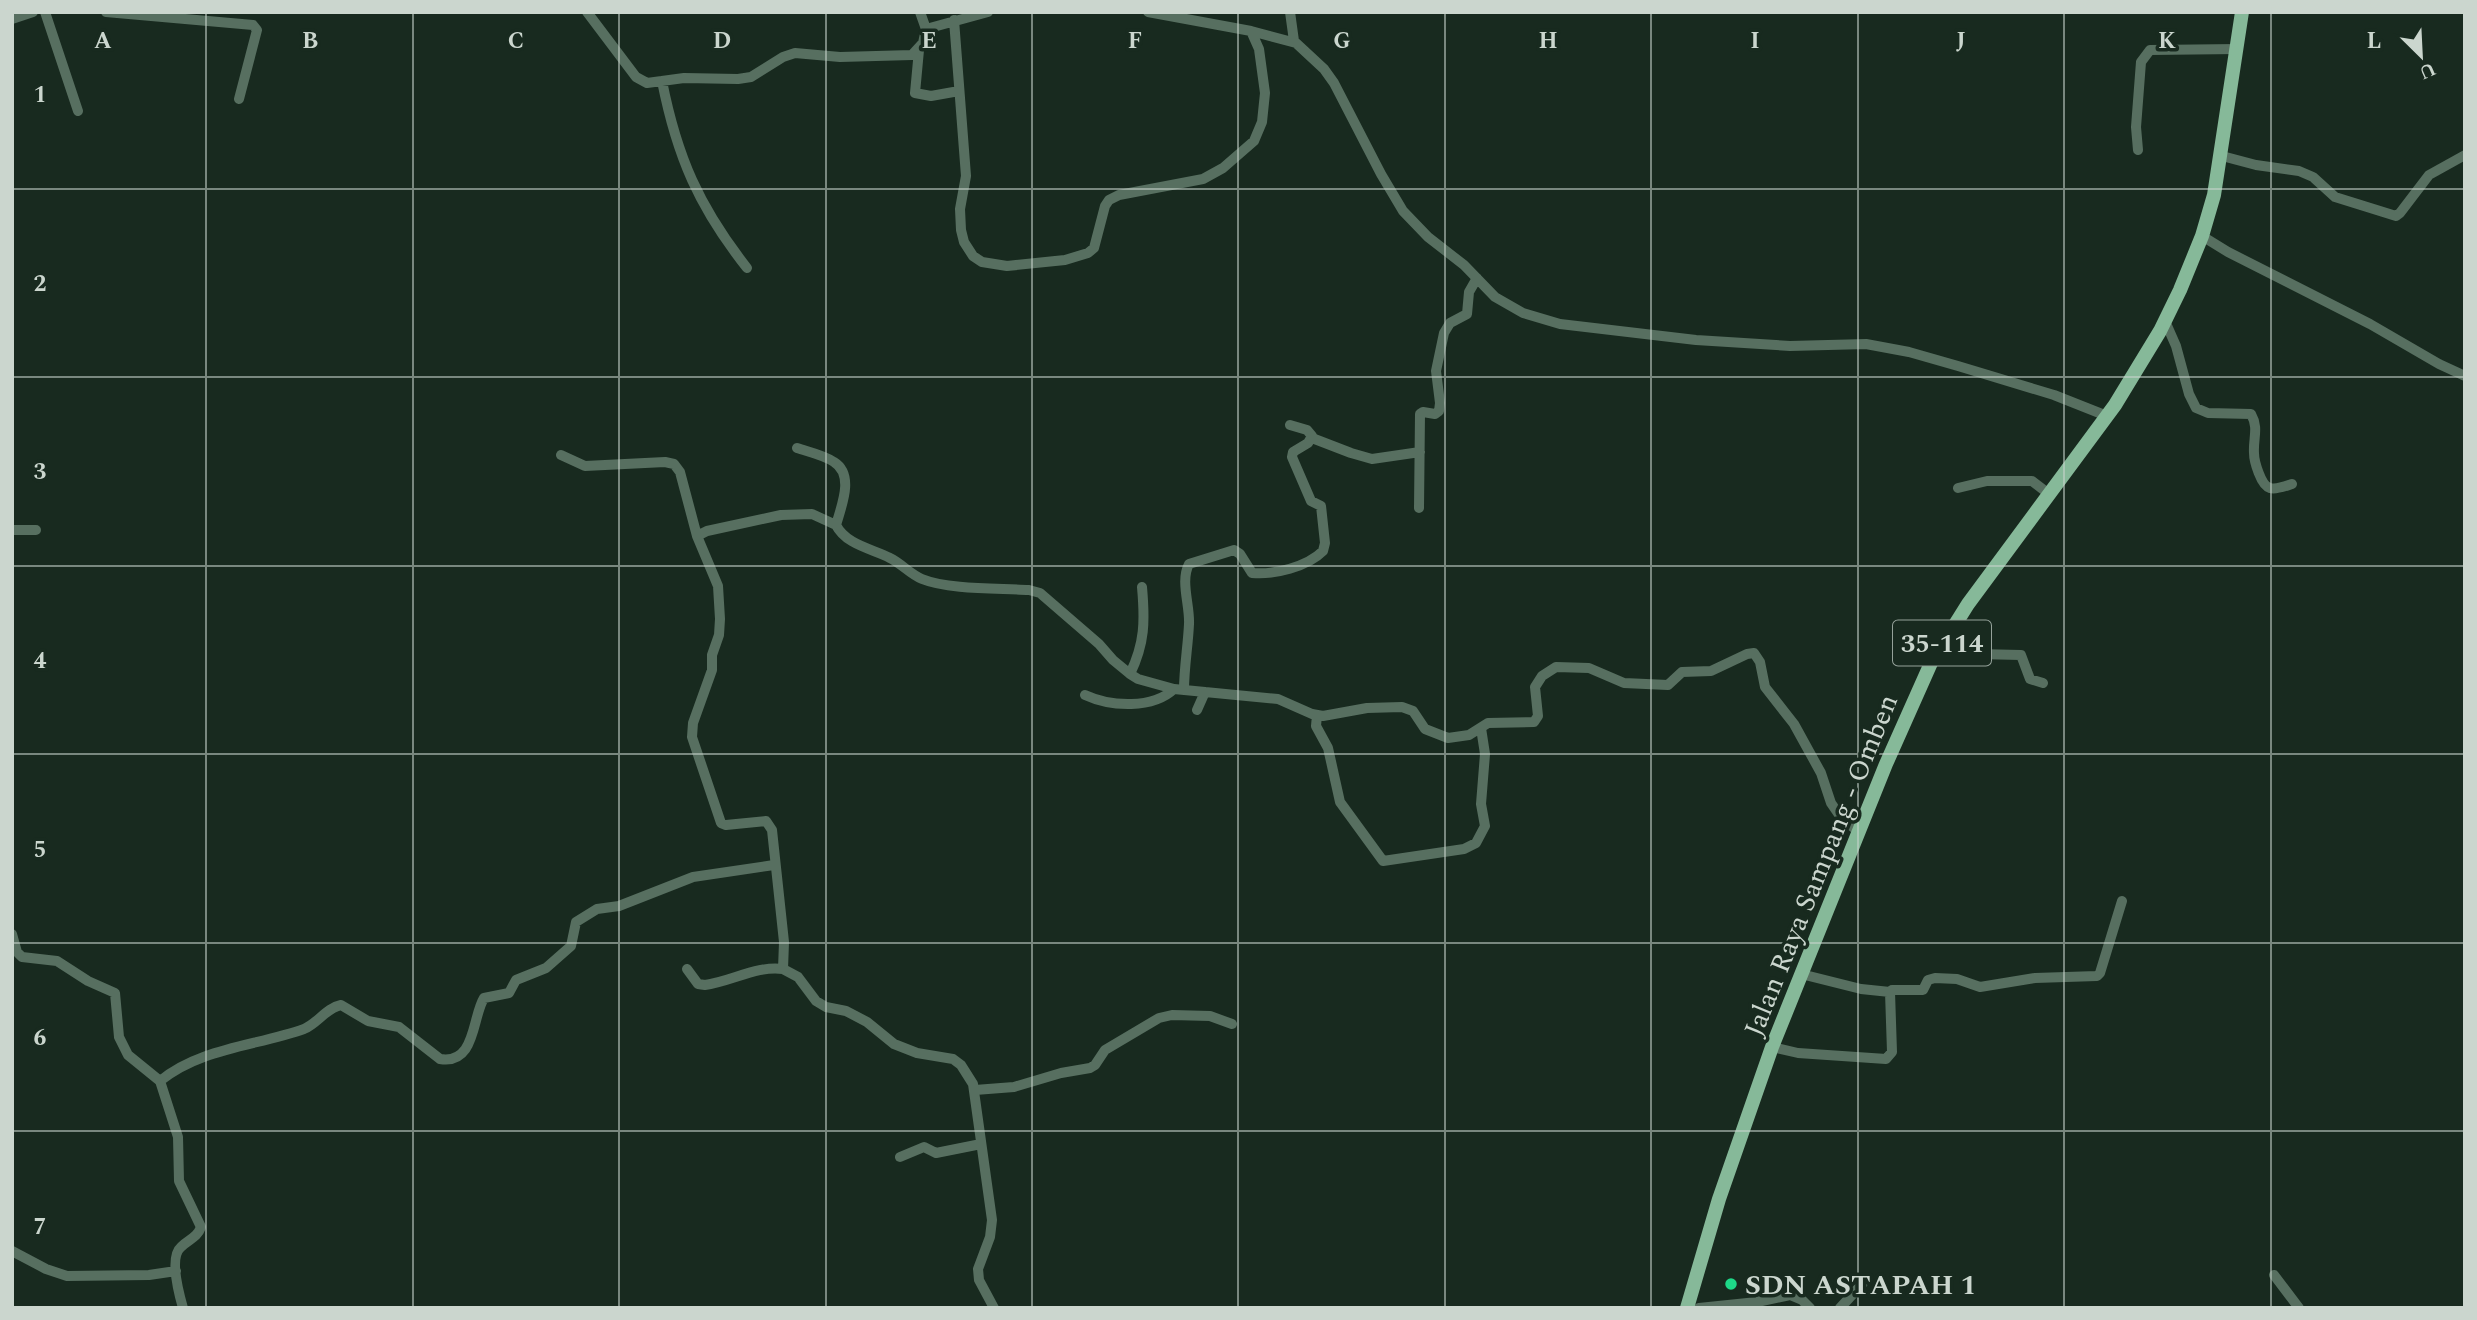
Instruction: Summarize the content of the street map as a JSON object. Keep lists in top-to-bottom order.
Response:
{
  "streets": {
    "main road": ["35-114", "Jalan Raya Sampang - Omben"]
  },
  "places": ["SDN ASTAPAH 1"],
  "north": "bottom right",
  "grid": {
    "columns": [
      "A",
      "B",
      "C",
      "D",
      "E",
      "F",
      "G",
      "H",
      "I",
      "J",
      "K",
      "L"
    ],
    "rows": [
      "1",
      "2",
      "3",
      "4",
      "5",
      "6",
      "7"
    ]
  }
}
